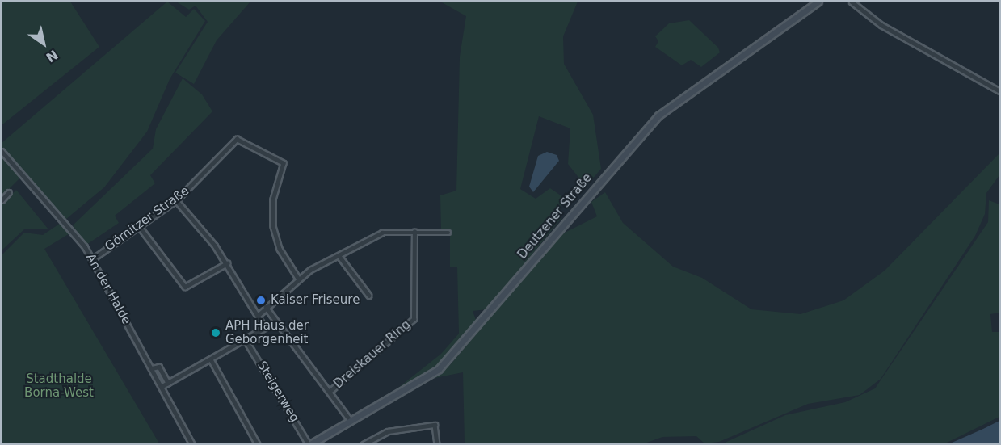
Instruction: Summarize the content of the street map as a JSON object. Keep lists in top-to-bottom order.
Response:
{
  "streets": {
    "main road": ["Deutzener Straße"],
    "street": [
      "Görnitzer Straße",
      "An der Halde",
      "Dreiskauer Ring",
      "Steigerweg"
    ]
  },
  "crossings": [
    ["Deutzener Straße", "Steigerweg"],
    ["Görnitzer Straße", "An der Halde"]
  ],
  "parks": ["Stadthalde Borna-West"],
  "places": ["Kaiser Friseure", "APH Haus der Geborgenheit"],
  "north": "bottom right"
}
